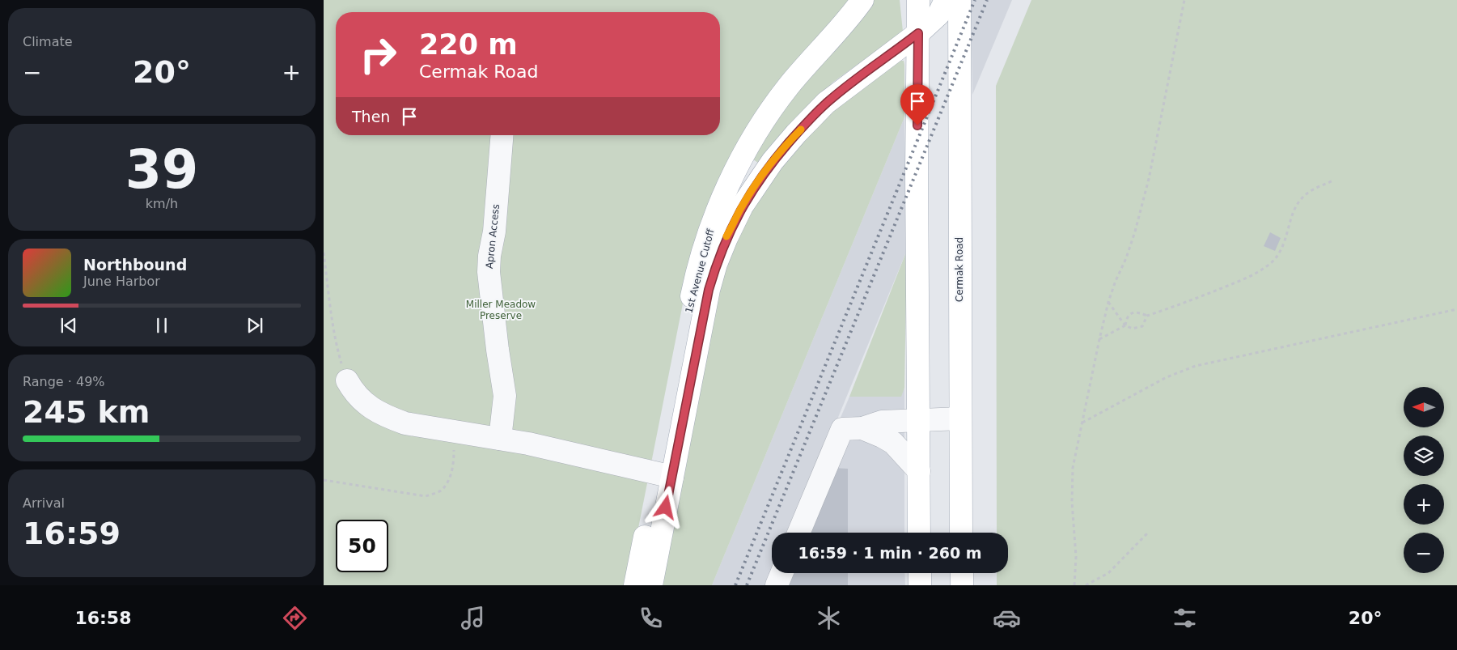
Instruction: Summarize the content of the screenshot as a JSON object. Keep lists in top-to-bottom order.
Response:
{
  "streets": {
    "main road": ["Cermak Road", "1st Avenue Cutoff"],
    "lane": ["Apron Access"]
  },
  "parks": ["Miller Meadow Preserve"],
  "north": "left",
  "page": {
    "tile": [
      "Climate",
      ["39", "km/h"],
      ["Range · 49%", "245 km"],
      ["Arrival", "16:59"]
    ],
    "turn": ["220 m", "Cermak Road"],
    "heat": ["−", "20°", "+"],
    "then": "Then",
    "song": ["Northbound", "June Harbor"],
    "map_buttons": ["+", "−"],
    "limit": "50",
    "trip": "16:59 · 1 min · 260 m",
    "tabs": ["16:58", "20°"]
  }
}
